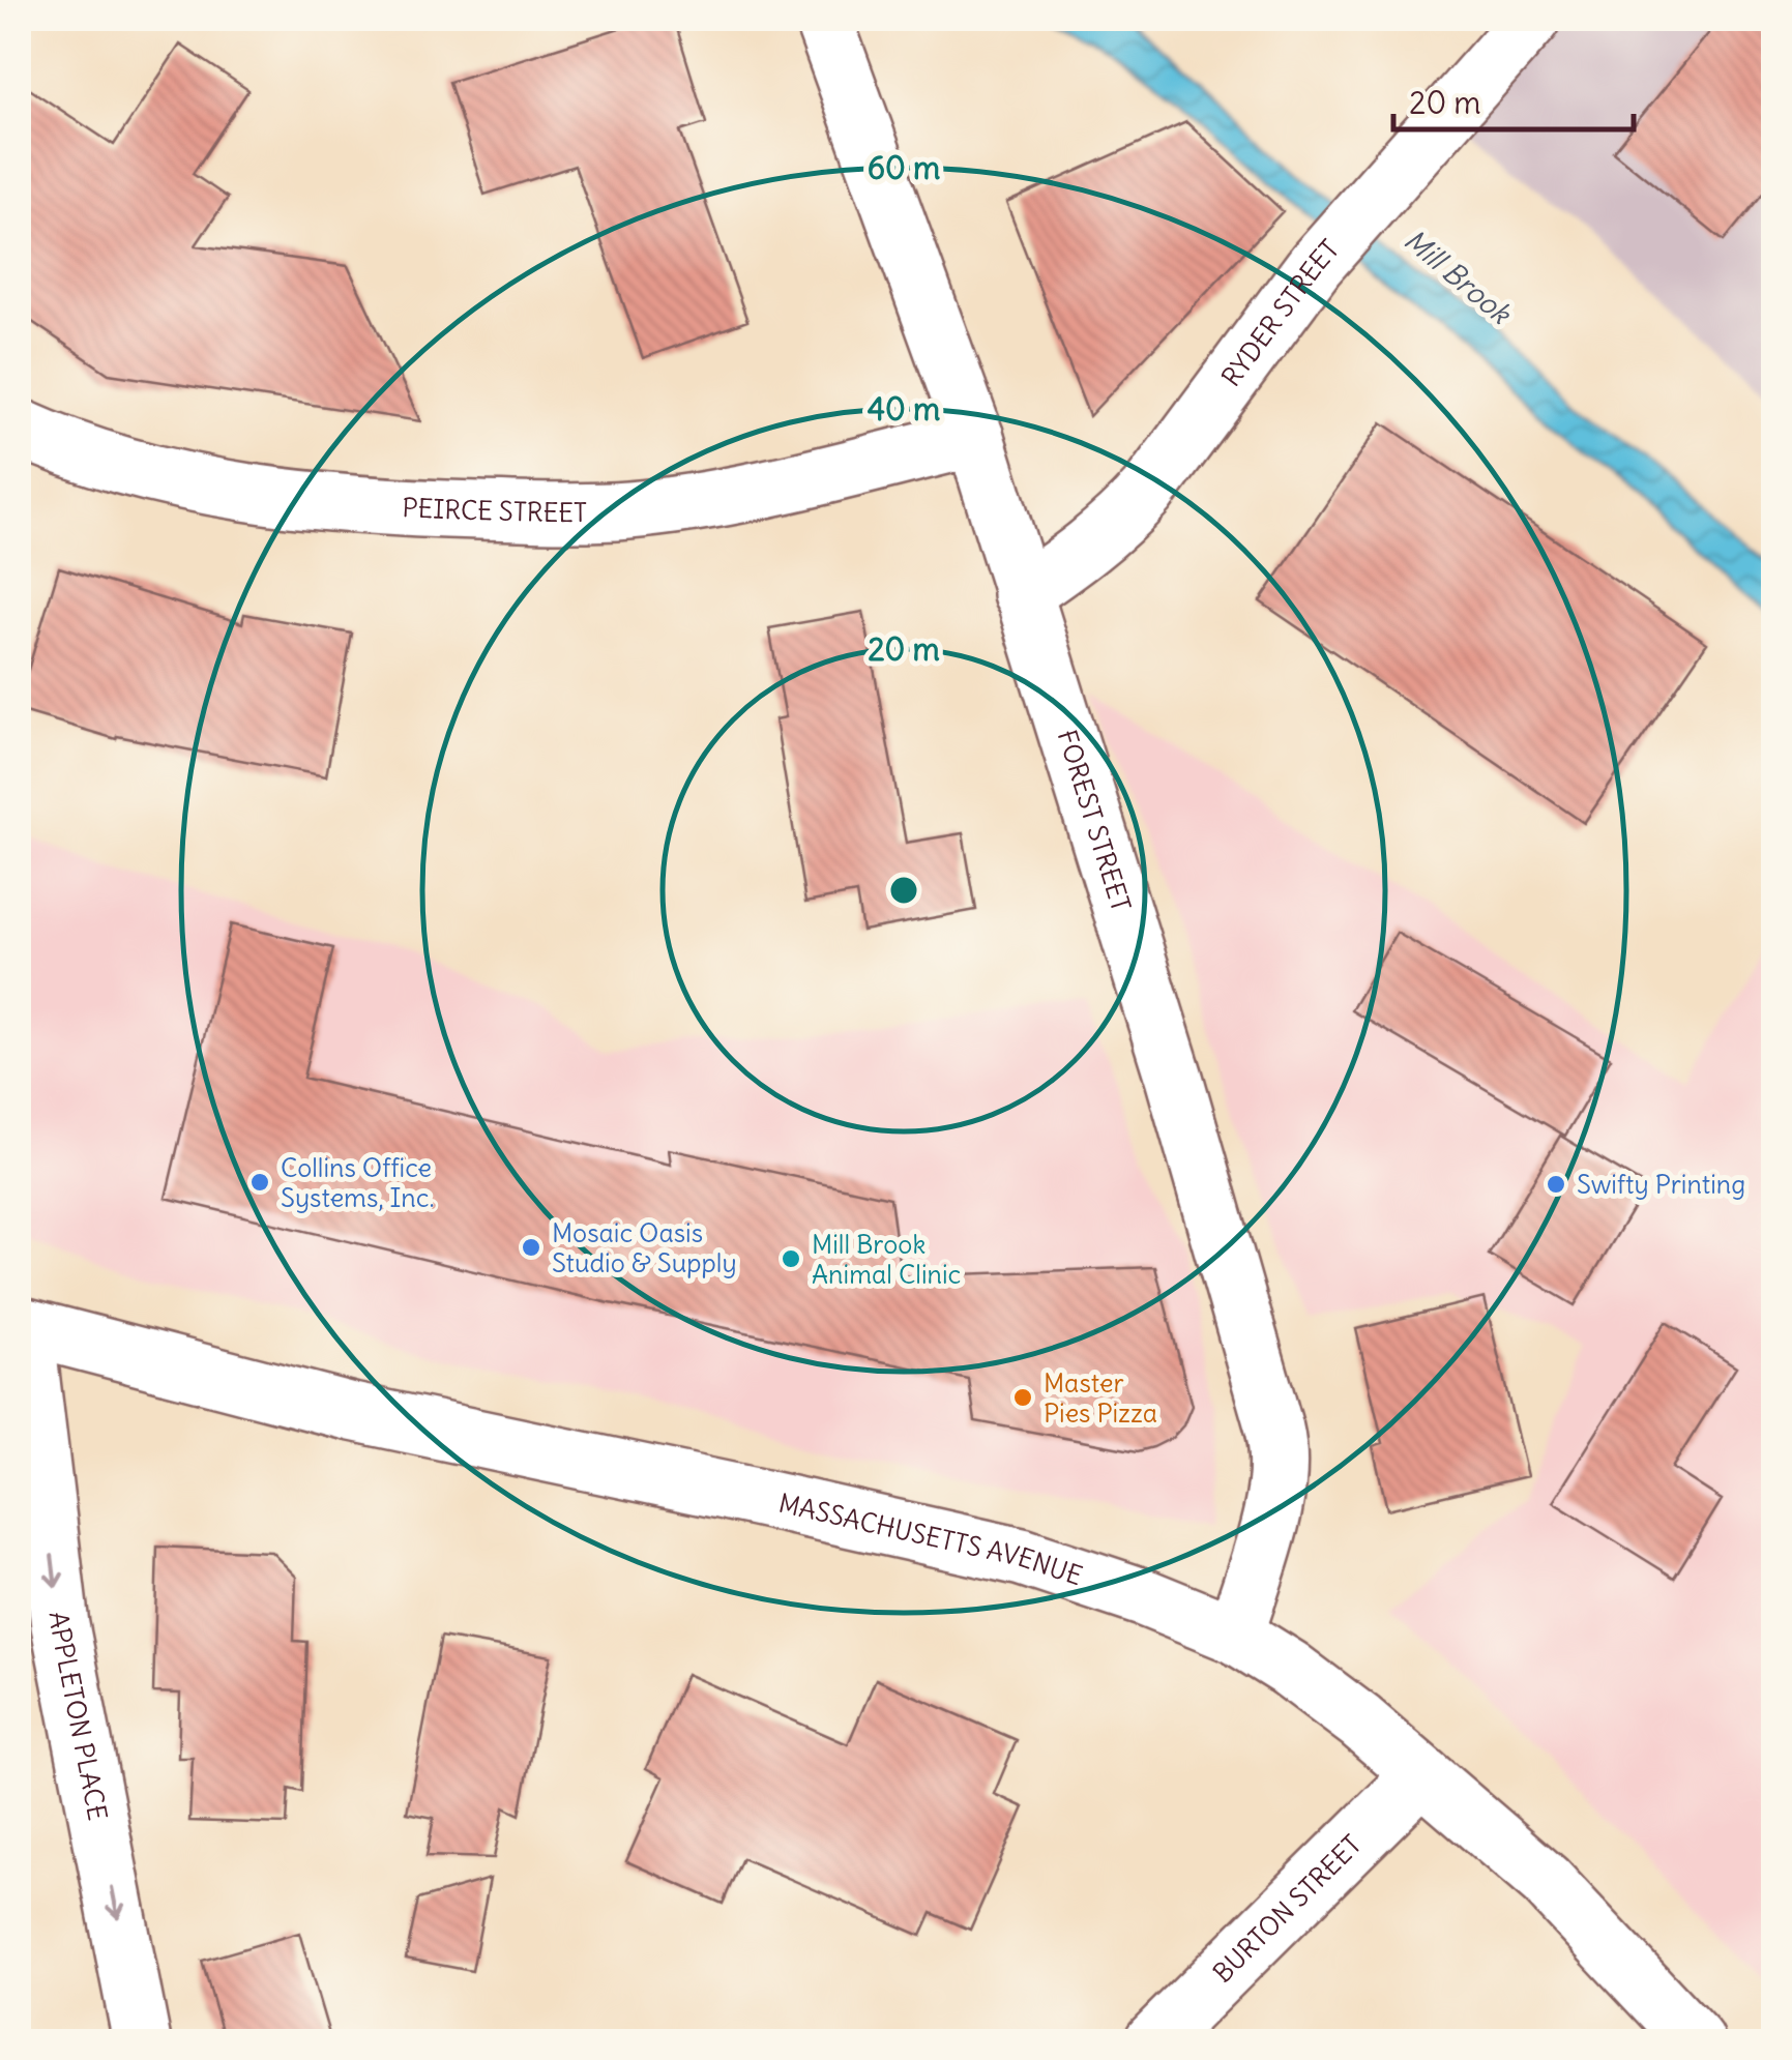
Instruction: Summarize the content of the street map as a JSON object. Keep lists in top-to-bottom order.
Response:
{
  "streets": {
    "street": [
      "RYDER STREET",
      "PEIRCE STREET",
      "FOREST STREET",
      "MASSACHUSETTS AVENUE",
      "APPLETON PLACE",
      "BURTON STREET"
    ]
  },
  "crossings": [
    ["RYDER STREET", "FOREST STREET"],
    ["PEIRCE STREET", "FOREST STREET"],
    ["FOREST STREET", "MASSACHUSETTS AVENUE"],
    ["MASSACHUSETTS AVENUE", "APPLETON PLACE"],
    ["MASSACHUSETTS AVENUE", "BURTON STREET"]
  ],
  "one_way": ["APPLETON PLACE"],
  "water": ["Mill Brook"],
  "places": [
    "Collins Office Systems, Inc.",
    "Swifty Printing",
    "Mosaic Oasis Studio & Supply",
    "Mill Brook Animal Clinic",
    "Master Pies Pizza"
  ],
  "scale_bar": "20 m",
  "rings": ["60 m", "40 m", "20 m"]
}
